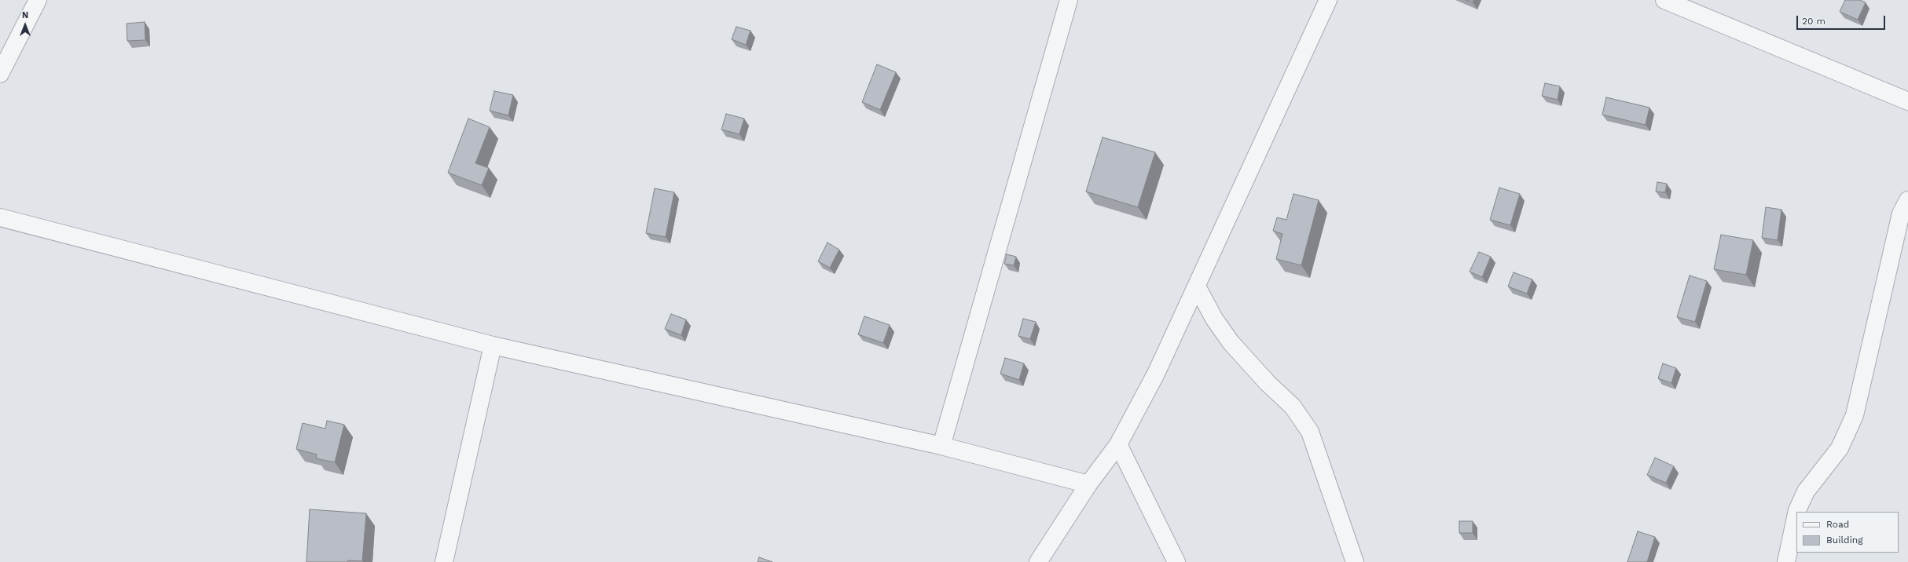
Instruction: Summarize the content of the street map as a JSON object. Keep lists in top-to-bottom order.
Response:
{
  "legend": ["Road", "Building"],
  "scale_bar": "20 m",
  "north": "top"
}
